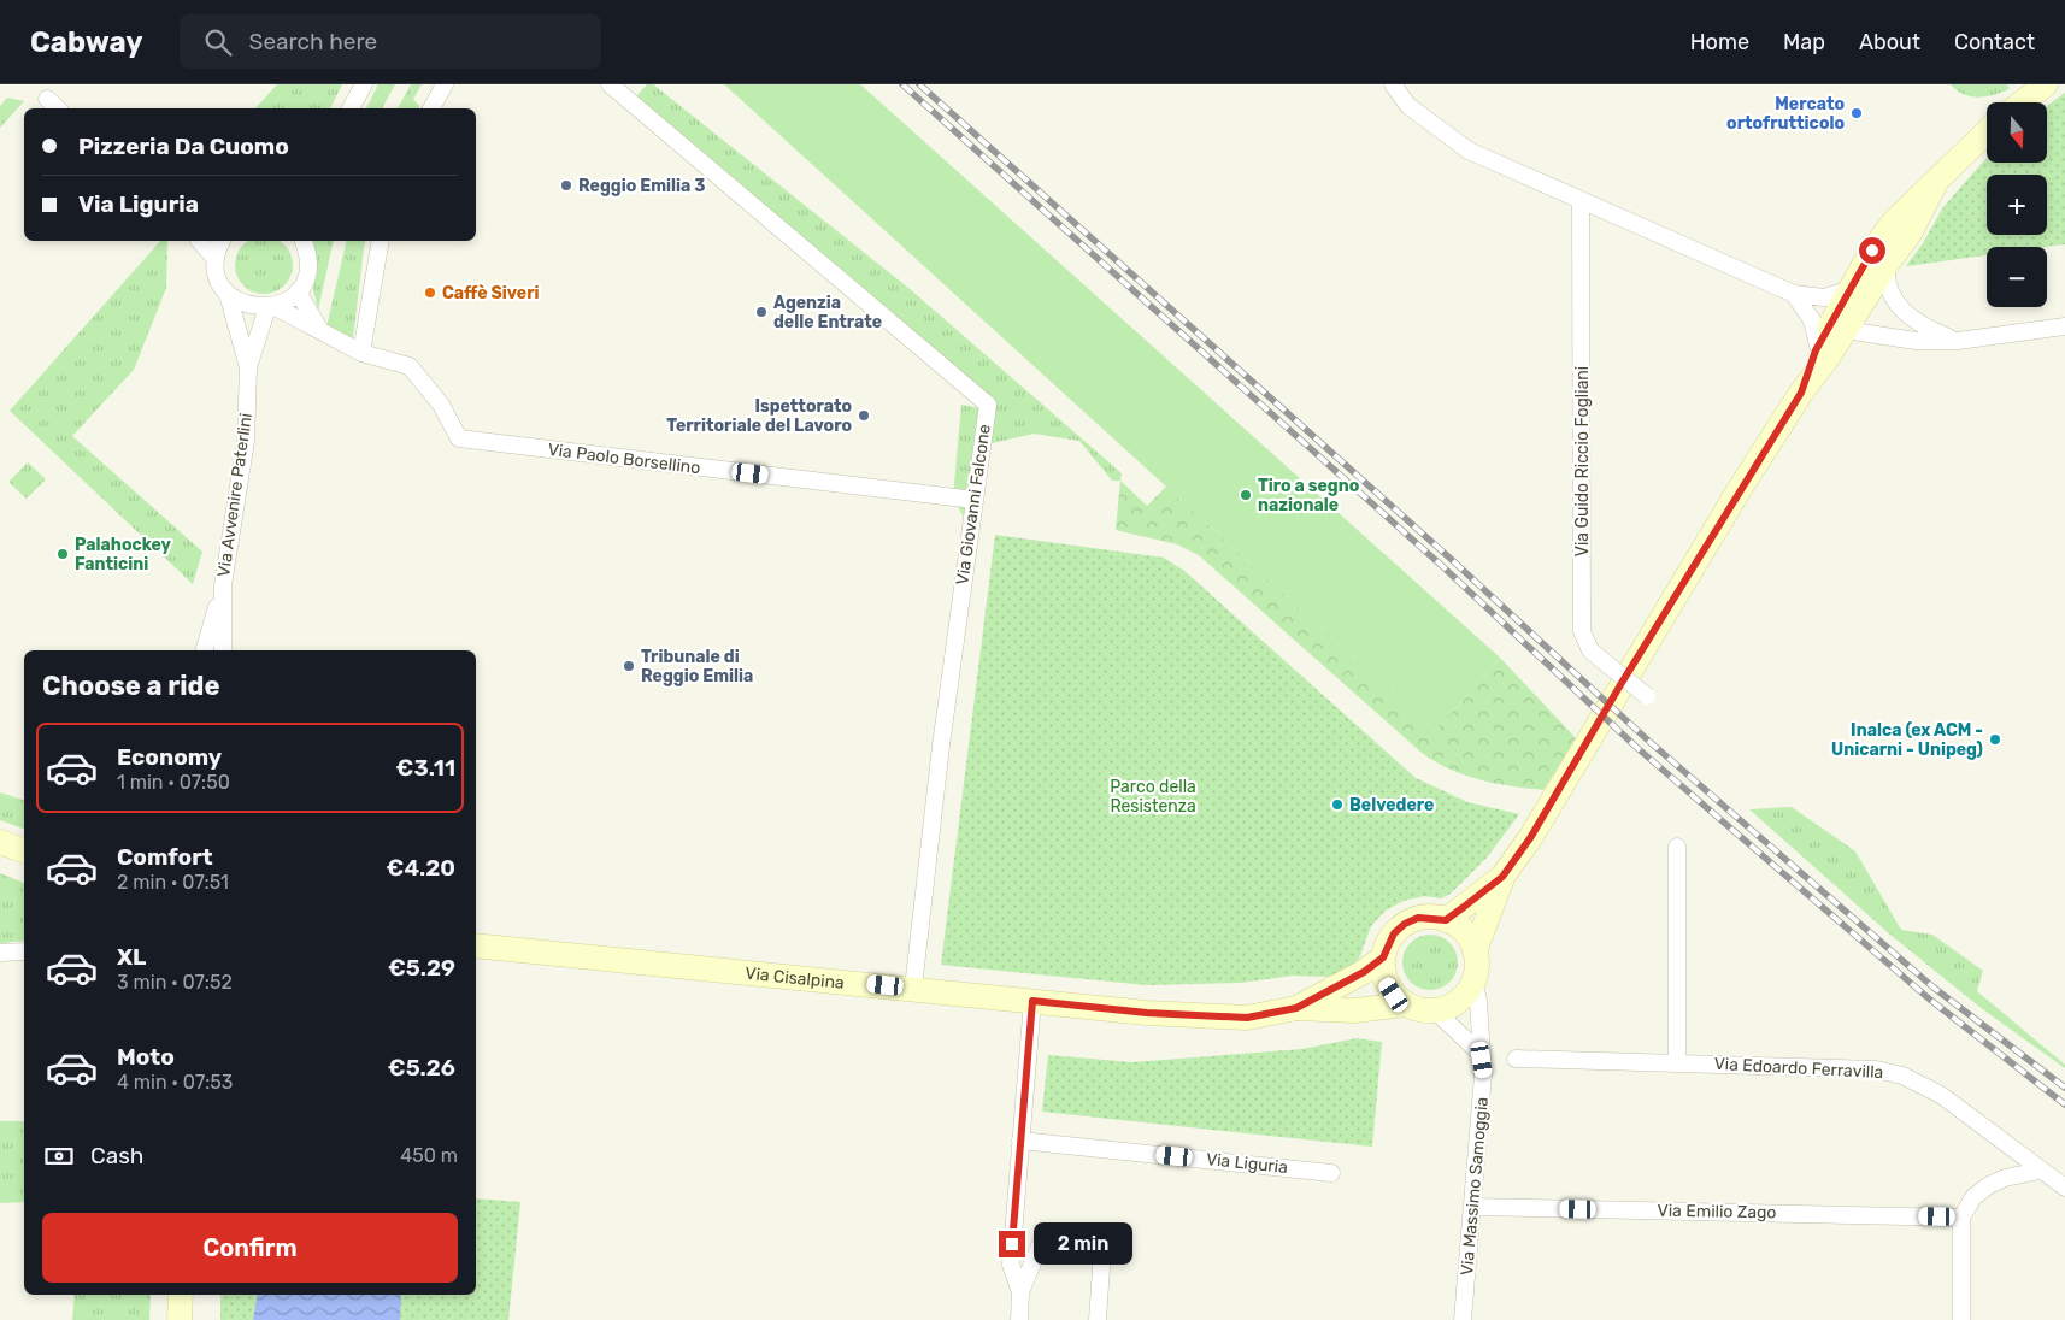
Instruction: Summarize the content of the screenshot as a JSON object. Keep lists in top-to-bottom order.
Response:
{
  "streets": {
    "main road": ["Via Cisalpina"],
    "street": [
      "Via Paolo Borsellino",
      "Via Guido Riccio Fogliani",
      "Via Avvenire Paterlini",
      "Via Giovanni Falcone",
      "Via Edoardo Ferravilla",
      "Via Liguria",
      "Via Massimo Samoggia",
      "Via Emilio Zago"
    ]
  },
  "crossings": [
    ["Via Paolo Borsellino", "Via Avvenire Paterlini"],
    ["Via Paolo Borsellino", "Via Giovanni Falcone"],
    ["Via Giovanni Falcone", "Via Cisalpina"],
    ["Via Cisalpina", "Via Massimo Samoggia"],
    ["Via Massimo Samoggia", "Via Emilio Zago"]
  ],
  "parks": ["Parco della Resistenza"],
  "places": [
    "Mercato ortofrutticolo",
    "Reggio Emilia 3",
    "Caffè Siveri",
    "Agenzia delle Entrate",
    "Ispettorato Territoriale del Lavoro",
    "Tiro a segno nazionale",
    "Palahockey Fanticini",
    "Tribunale di Reggio Emilia",
    "Inalca (ex ACM - Unicarni - Unipeg)",
    "Belvedere"
  ],
  "north": "bottom",
  "page": {
    "header": "Cabway",
    "search": "Search here",
    "nav": [
      "Home",
      "Map",
      "About",
      "Contact"
    ],
    "map_buttons": ["+", "−"],
    "banner": ["Pizzeria Da Cuomo", "Via Liguria"],
    "heading": "Choose a ride",
    "list": [
      {
        "name": "Economy",
        "note": "1 min · 07:50",
        "value": "€3.11"
      },
      {
        "name": "Comfort",
        "note": "2 min · 07:51",
        "value": "€4.20"
      },
      {
        "name": "XL",
        "note": "3 min · 07:52",
        "value": "€5.29"
      },
      {
        "name": "Moto",
        "note": "4 min · 07:53",
        "value": "€5.26"
      }
    ],
    "pay": ["Cash", "450 m"],
    "buttons": "Confirm",
    "bubble": "2 min"
  }
}
